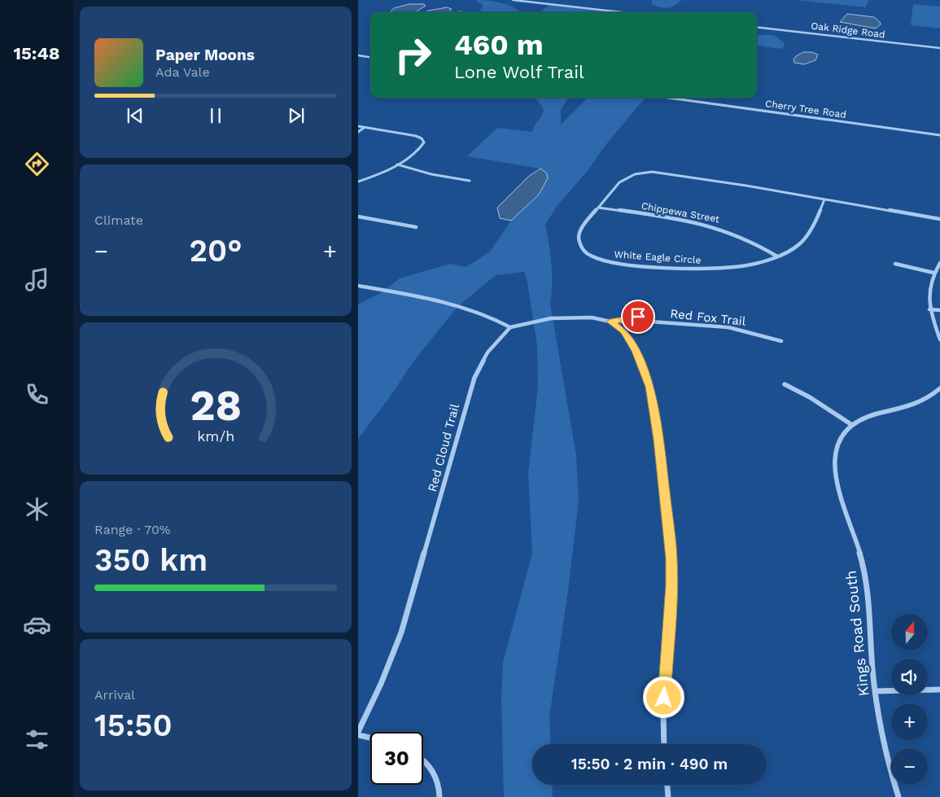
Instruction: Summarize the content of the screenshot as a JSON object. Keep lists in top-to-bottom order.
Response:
{
  "streets": {
    "street": [
      "Oak Ridge Road",
      "Cherry Tree Road",
      "Chippewa Street",
      "White Eagle Circle",
      "Red Fox Trail",
      "Red Cloud Trail",
      "Kings Road South"
    ]
  },
  "crossings": [
    ["Chippewa Street", "White Eagle Circle"],
    ["Red Fox Trail", "Red Cloud Trail"]
  ],
  "north": "top",
  "page": {
    "tabs": "15:48",
    "turn": ["460 m", "Lone Wolf Trail"],
    "song": ["Paper Moons", "Ada Vale"],
    "tile": [
      "Climate",
      ["Range · 70%", "350 km"],
      ["Arrival", "15:50"]
    ],
    "heat": ["−", "20°", "+"],
    "map_buttons": ["+", "−"],
    "limit": "30",
    "trip": "15:50 · 2 min · 490 m",
    "gauge": ["28", "km/h"]
  }
}
